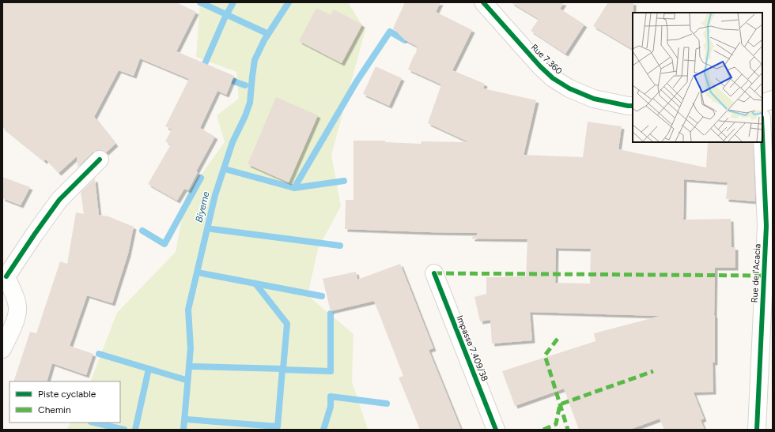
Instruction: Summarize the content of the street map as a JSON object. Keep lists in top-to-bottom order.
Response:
{
  "streets": {
    "street": ["Rue 7.360", "Rue de l'Acacia", "Impasse 7.409/38"]
  },
  "water": ["Biyeme"],
  "legend": ["Piste cyclable", "Chemin"]
}
